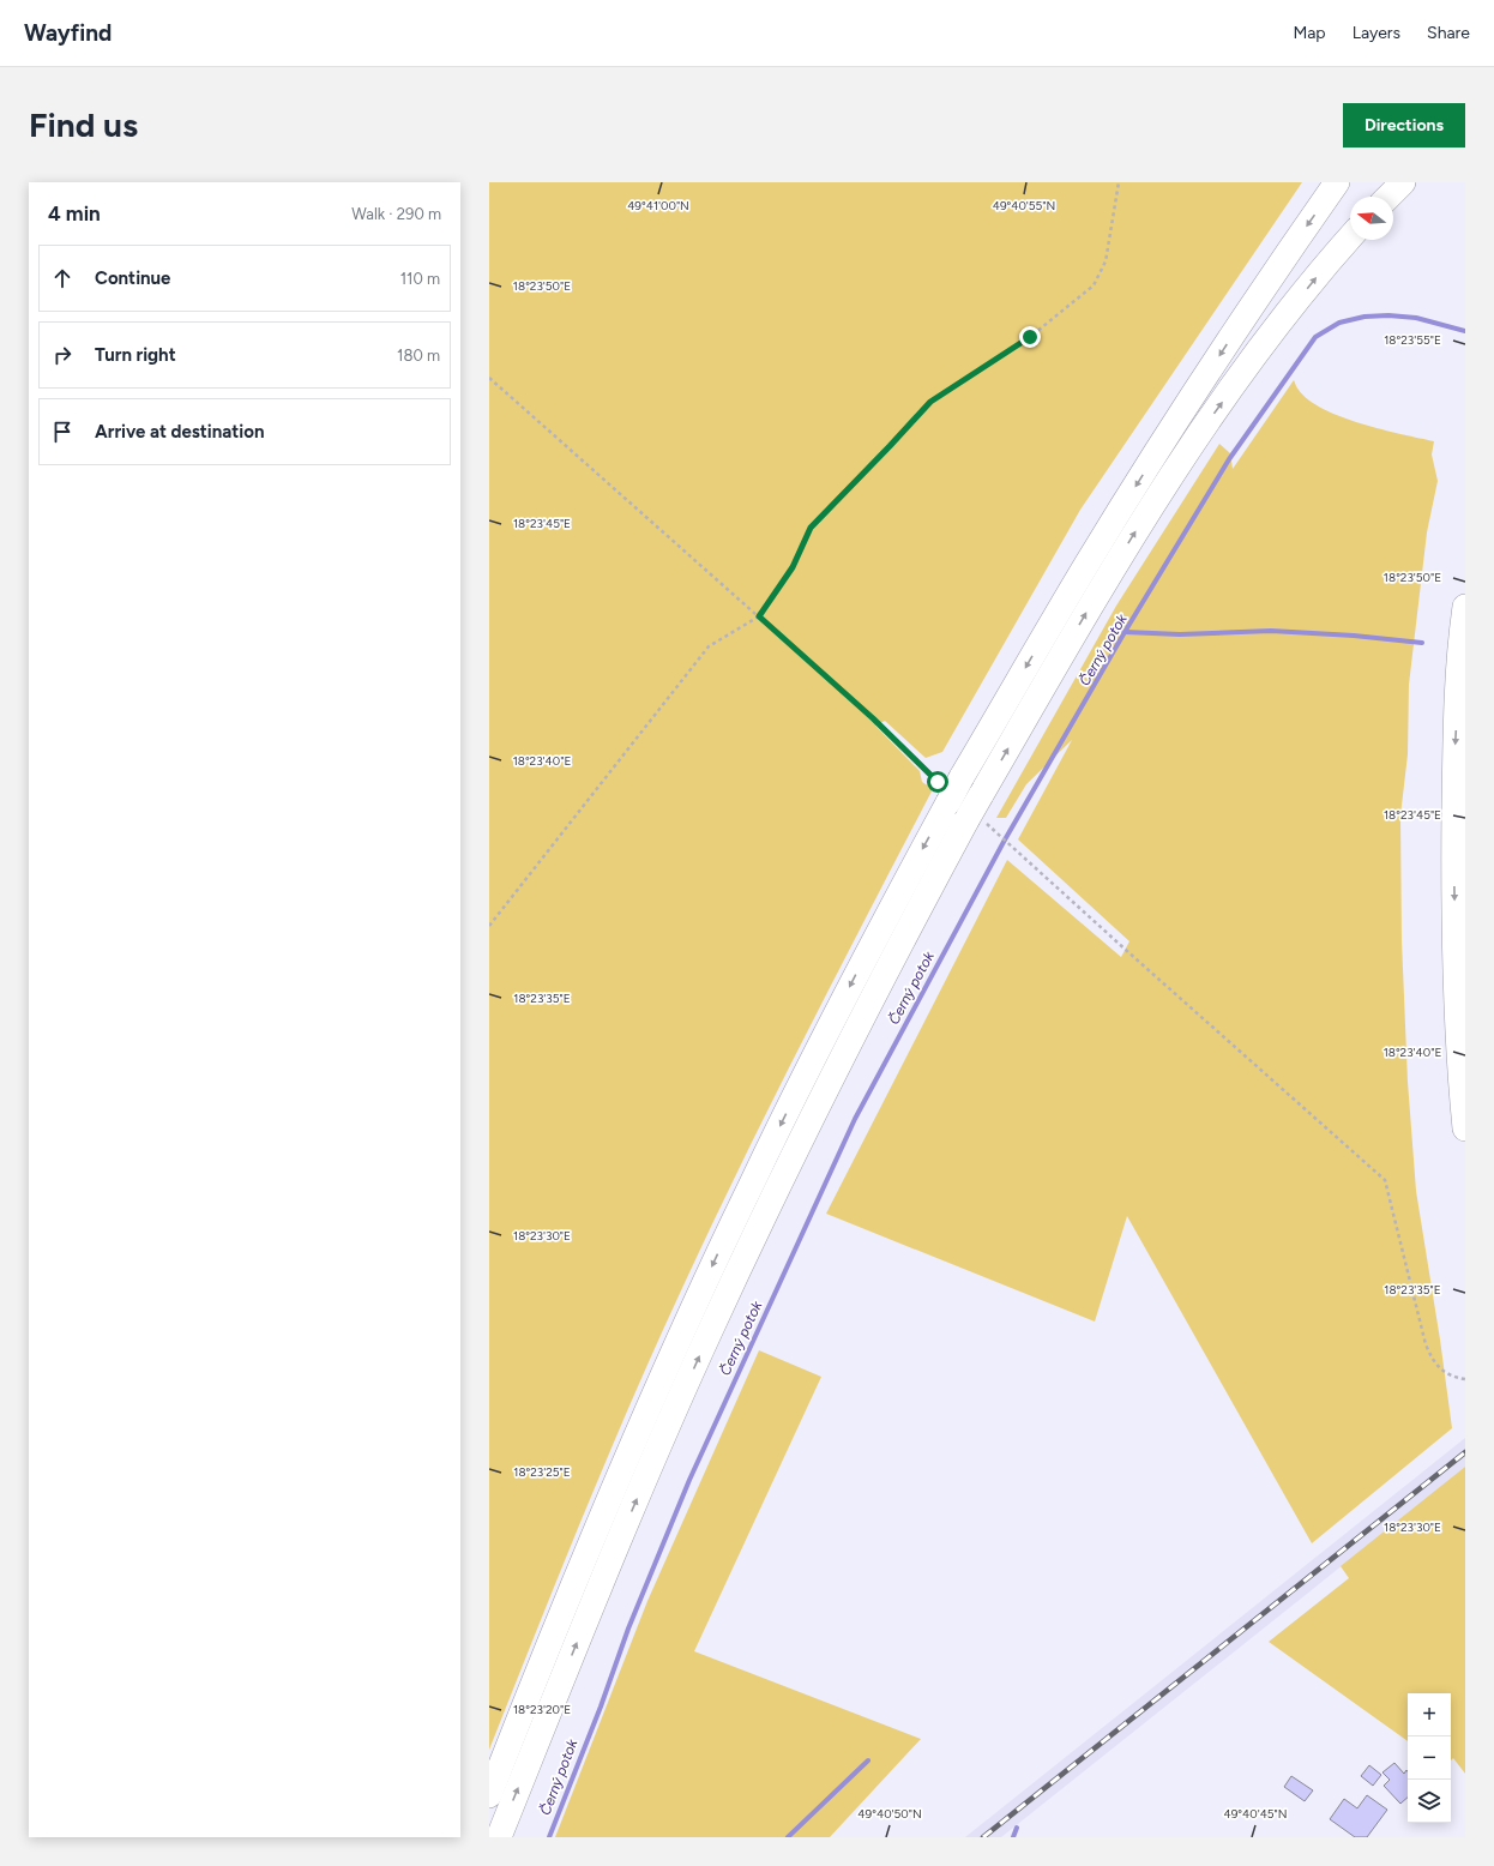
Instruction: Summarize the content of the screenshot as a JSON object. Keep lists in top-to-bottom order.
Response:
{
  "water": ["Černý potok"],
  "north": "left",
  "page": {
    "header": "Wayfind",
    "nav": ["Map", "Layers", "Share"],
    "buttons": "Directions",
    "title": "Find us",
    "heading": ["4 min", "Walk · 290 m"],
    "list": [
      ["Continue", "110 m"],
      ["Turn right", "180 m"],
      "Arrive at destination"
    ],
    "map_buttons": ["+", "−"]
  },
  "coordinates": [
    "49°41'00\"N",
    "49°40'55\"N",
    "18°23'50\"E",
    "18°23'55\"E",
    "18°23'45\"E",
    "18°23'40\"E",
    "18°23'35\"E",
    "18°23'30\"E",
    "18°23'25\"E",
    "18°23'20\"E",
    "49°40'50\"N",
    "49°40'45\"N"
  ]
}
